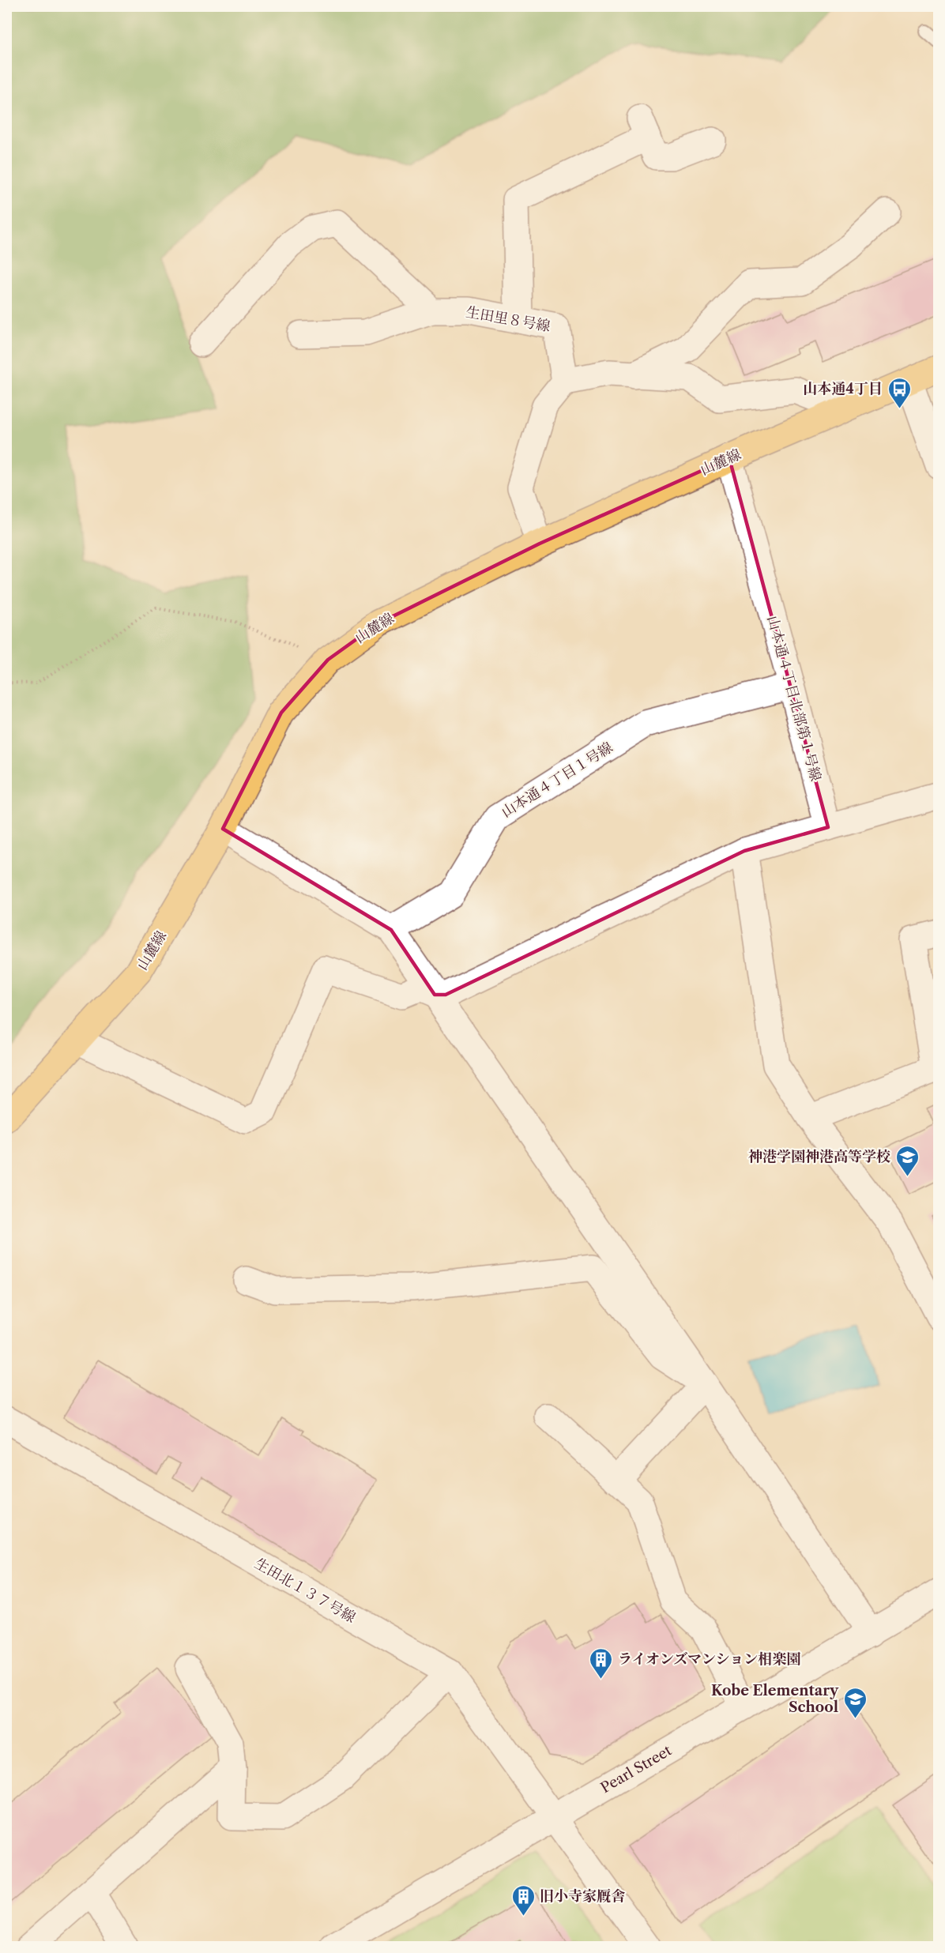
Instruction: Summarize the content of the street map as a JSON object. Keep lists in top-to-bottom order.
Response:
{
  "streets": {
    "main road": ["山麓線"],
    "street": [
      "生田里８号線",
      "山本通４丁目北部第１号線",
      "山本通４丁目１号線",
      "生田北１３７号線",
      "Pearl Street"
    ]
  },
  "crossings": [
    ["山麓線", "山本通４丁目北部第１号線"],
    ["山本通４丁目北部第１号線", "山本通４丁目１号線"],
    ["生田北１３７号線", "Pearl Street"]
  ],
  "places": {
    "bus stop": ["山本通4丁目"],
    "school or university": ["神港学園神港高等学校", "Kobe Elementary School"],
    "building": ["ライオンズマンション相楽園", "旧小寺家厩舎"]
  }
}
